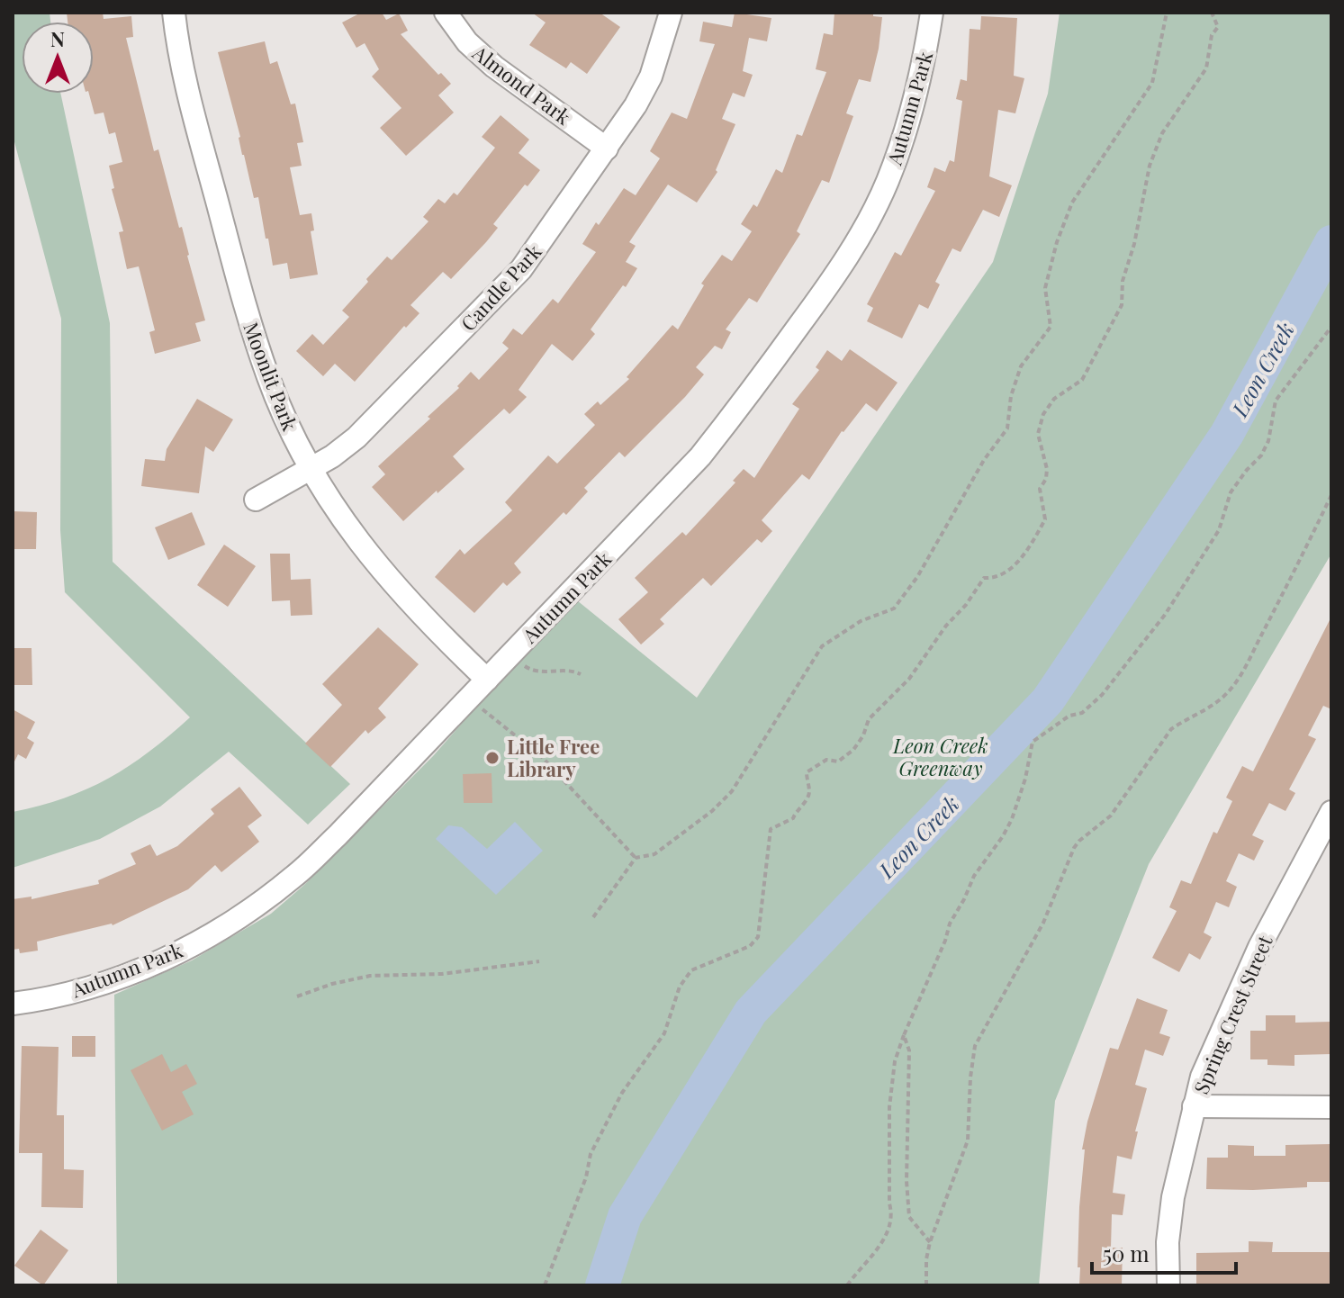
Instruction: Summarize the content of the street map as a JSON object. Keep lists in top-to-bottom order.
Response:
{
  "streets": {
    "street": [
      "Almond Park",
      "Autumn Park",
      "Candle Park",
      "Moonlit Park",
      "Spring Crest Street"
    ]
  },
  "crossings": [
    ["Almond Park", "Candle Park"],
    ["Autumn Park", "Moonlit Park"],
    ["Candle Park", "Moonlit Park"]
  ],
  "water": ["Leon Creek"],
  "parks": ["Leon Creek Greenway"],
  "places": ["Little Free Library"],
  "scale_bar": "50 m",
  "north": "top"
}
